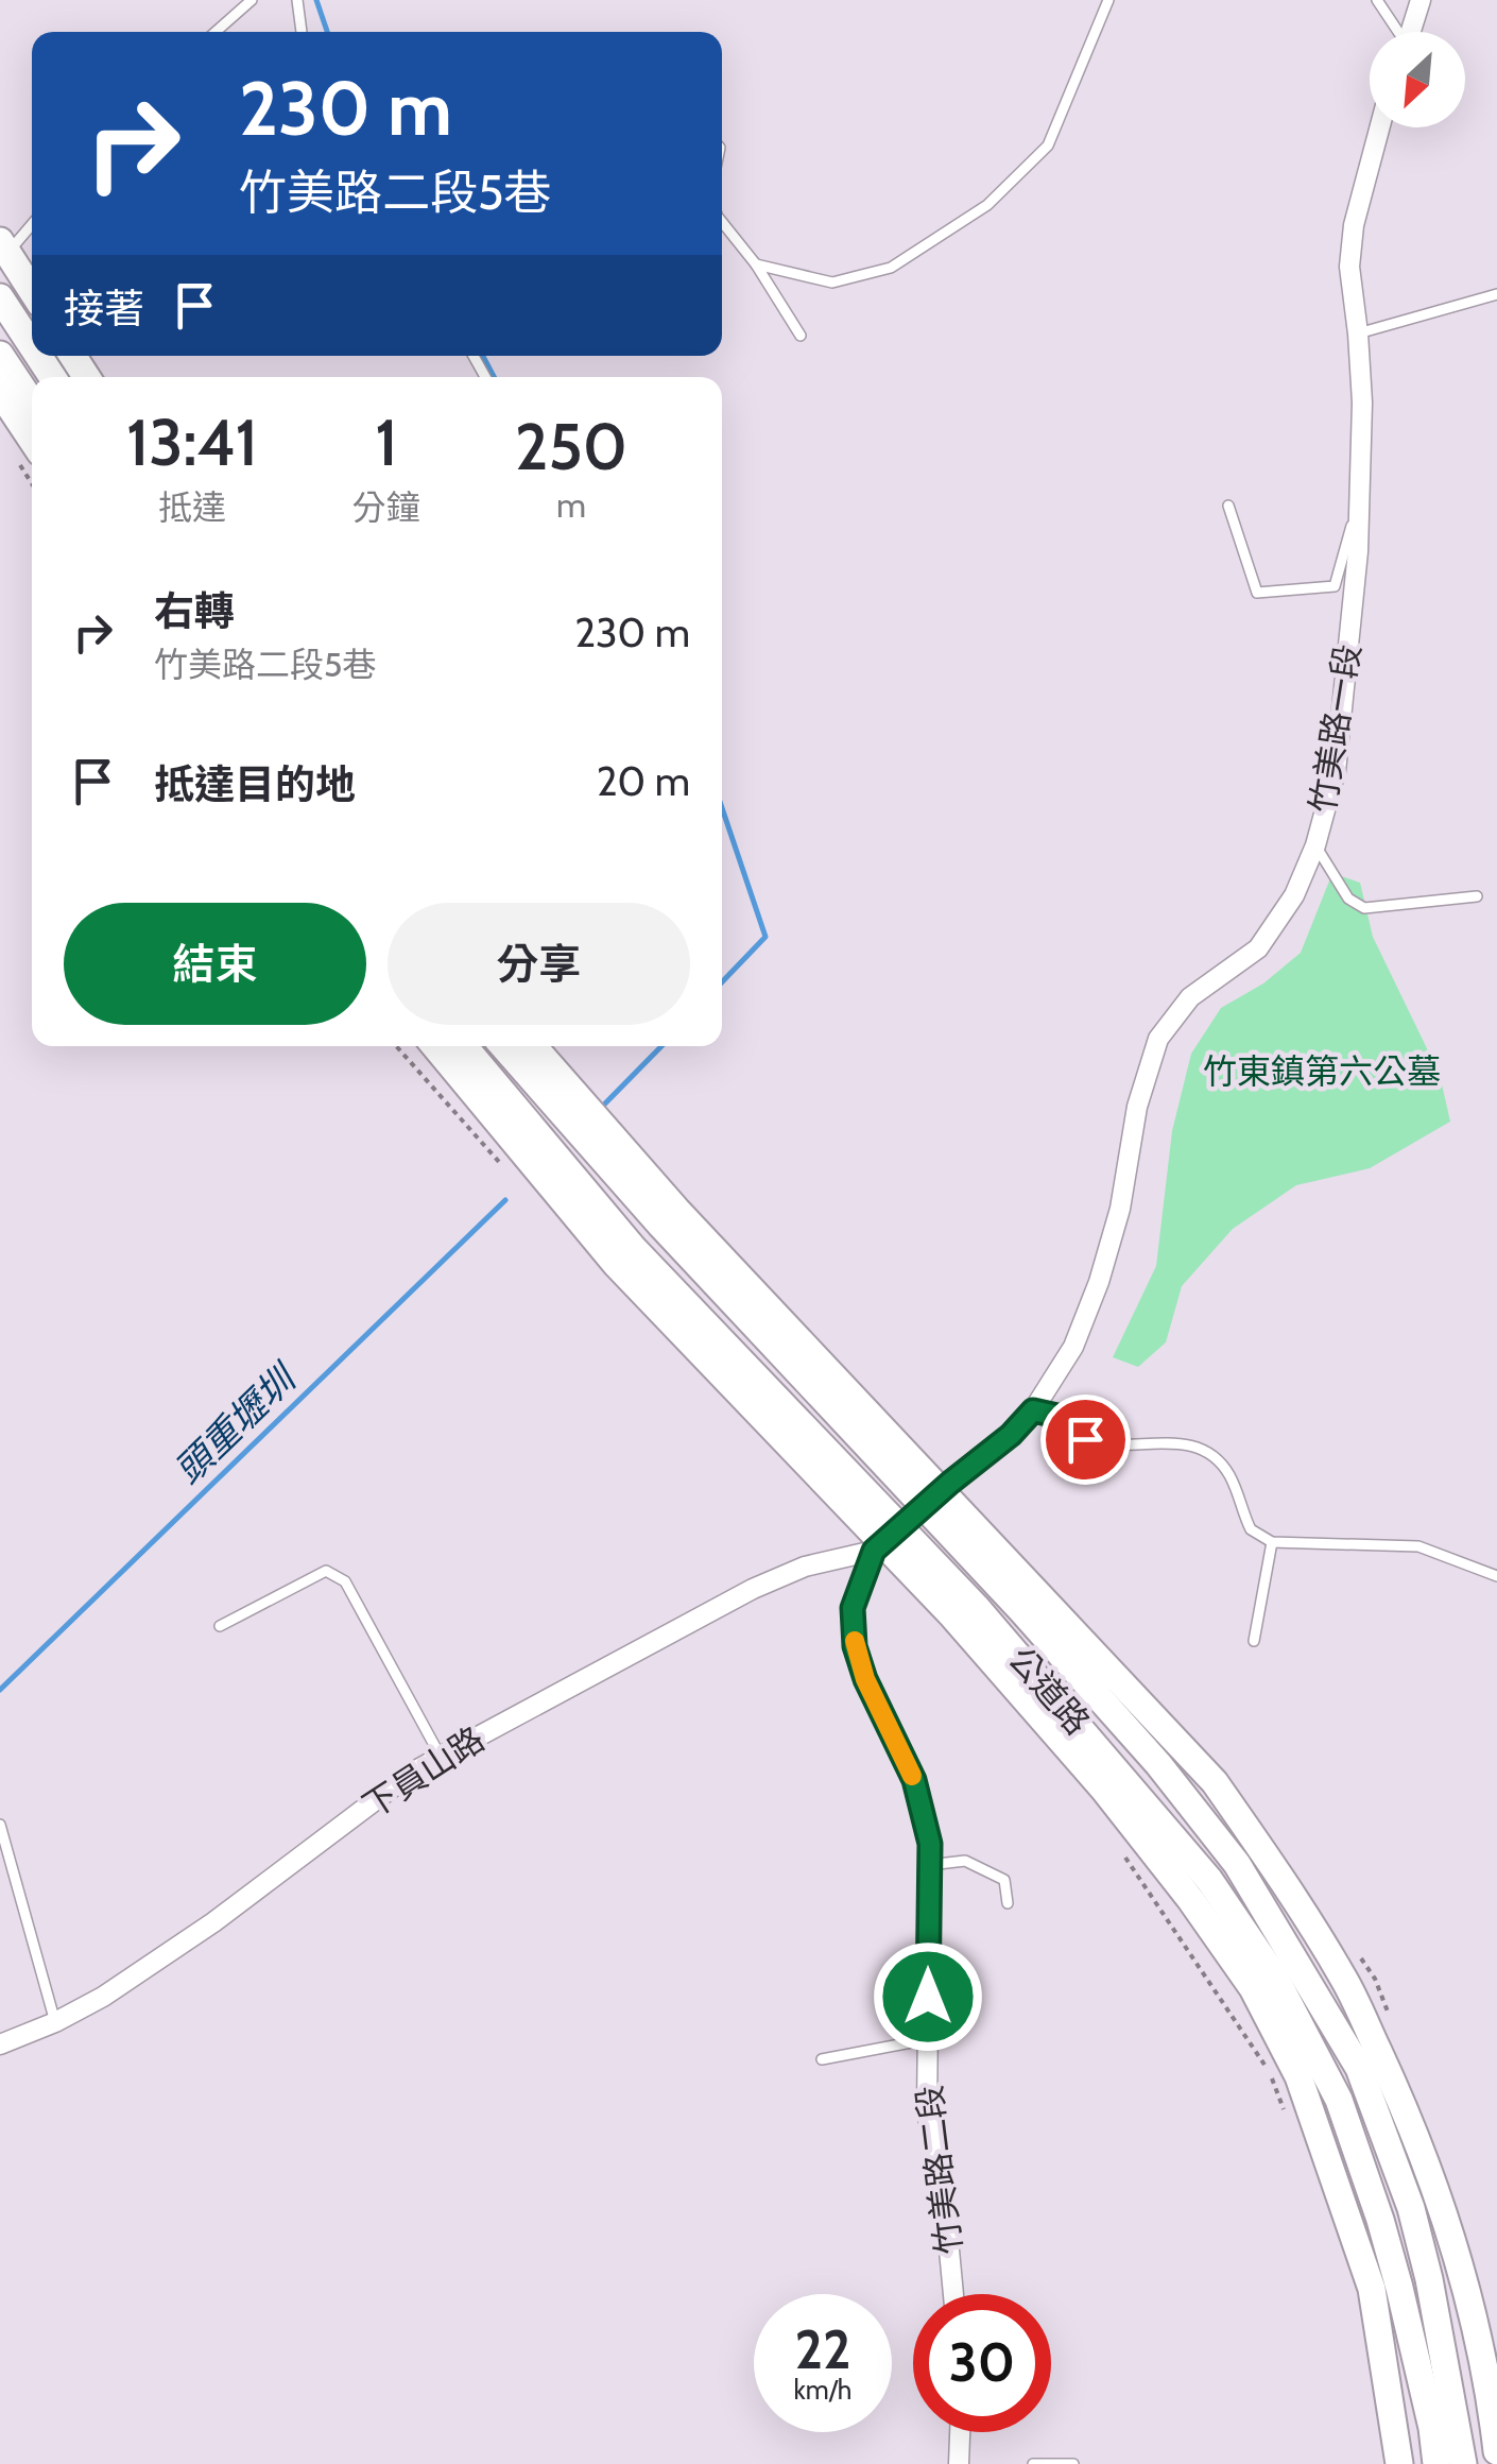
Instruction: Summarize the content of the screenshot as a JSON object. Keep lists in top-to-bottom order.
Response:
{
  "streets": {
    "street": [
      "竹美路一段",
      "公道路",
      "下員山路",
      "竹美路二段"
    ]
  },
  "crossings": [
    ["竹美路一段", "竹美路二段"],
    ["公道路", "下員山路"],
    ["公道路", "竹美路二段"],
    ["下員山路", "竹美路二段"]
  ],
  "water": ["頭重壢圳"],
  "parks": ["竹東鎮第六公墓"],
  "north": "bottom left",
  "page": {
    "turn": ["230 m", "竹美路二段5巷"],
    "then": "接著",
    "eta": [
      "13:41",
      "抵達",
      "1",
      "分鐘",
      "250",
      "m"
    ],
    "list": [
      {
        "name": "右轉",
        "note": "竹美路二段5巷",
        "value": "230 m"
      },
      {
        "name": "抵達目的地",
        "value": "20 m"
      }
    ],
    "buttons": ["結束", "分享"],
    "speed": "22 km/h",
    "limit": "30"
  }
}
